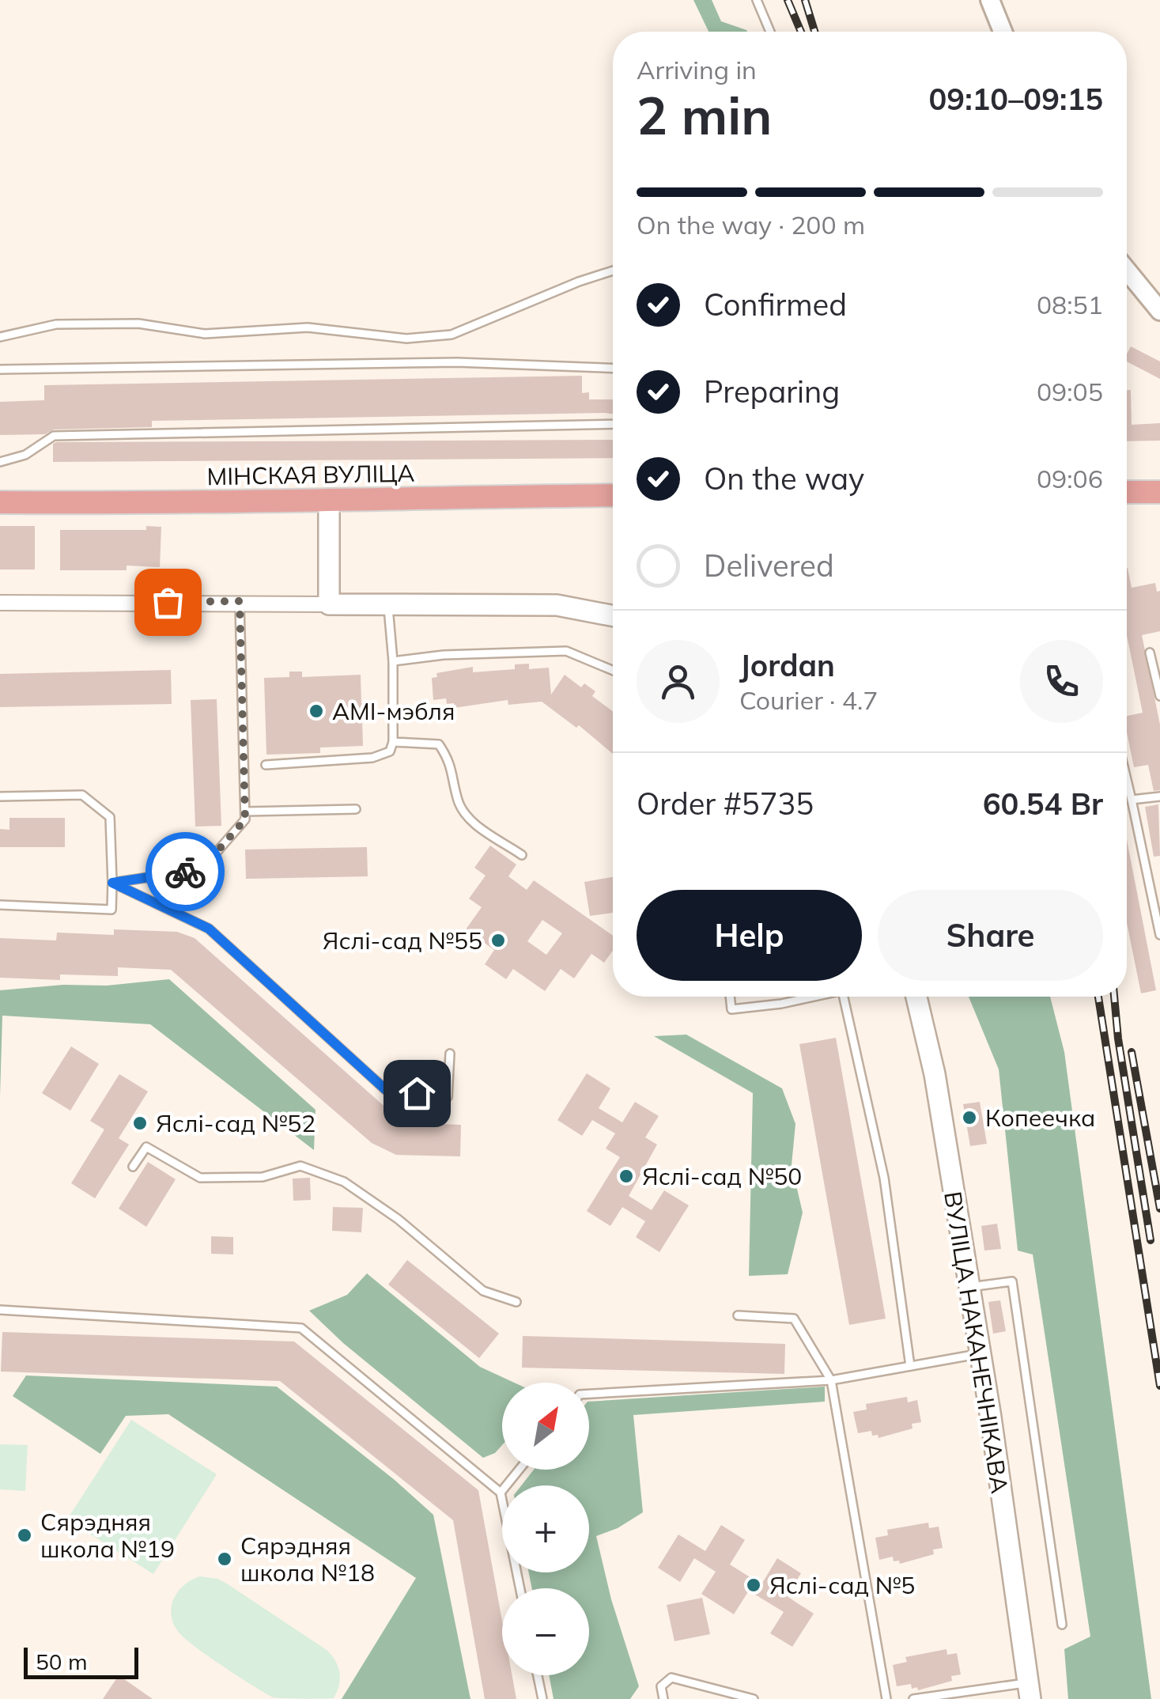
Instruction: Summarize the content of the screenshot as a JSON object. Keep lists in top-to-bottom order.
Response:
{
  "streets": {
    "main road": ["МІНСКАЯ ВУЛІЦА", "ВУЛІЦА НАКАНЕЧНІКАВА"]
  },
  "places": [
    "AMI-мэбля",
    "Яслі-сад №55",
    "Копеечка",
    "Яслі-сад №52",
    "Яслі-сад №50",
    "Сярэдняя школа №19",
    "Сярэдняя школа №18",
    "Яслі-сад №5"
  ],
  "scale_bar": "50 m",
  "north": "top right",
  "page": {
    "heading": ["2 min", "Arriving in", "09:10–09:15"],
    "panel": [
      "Jordan",
      "Courier · 4.7",
      "Order #5735",
      "60.54 Br"
    ],
    "bar": "On the way · 200 m",
    "list": [
      ["Confirmed", "08:51"],
      ["Preparing", "09:05"],
      ["On the way", "09:06"],
      "Delivered"
    ],
    "buttons": ["Help", "Share"],
    "map_buttons": ["+", "−"],
    "scale": "50 m"
  }
}
